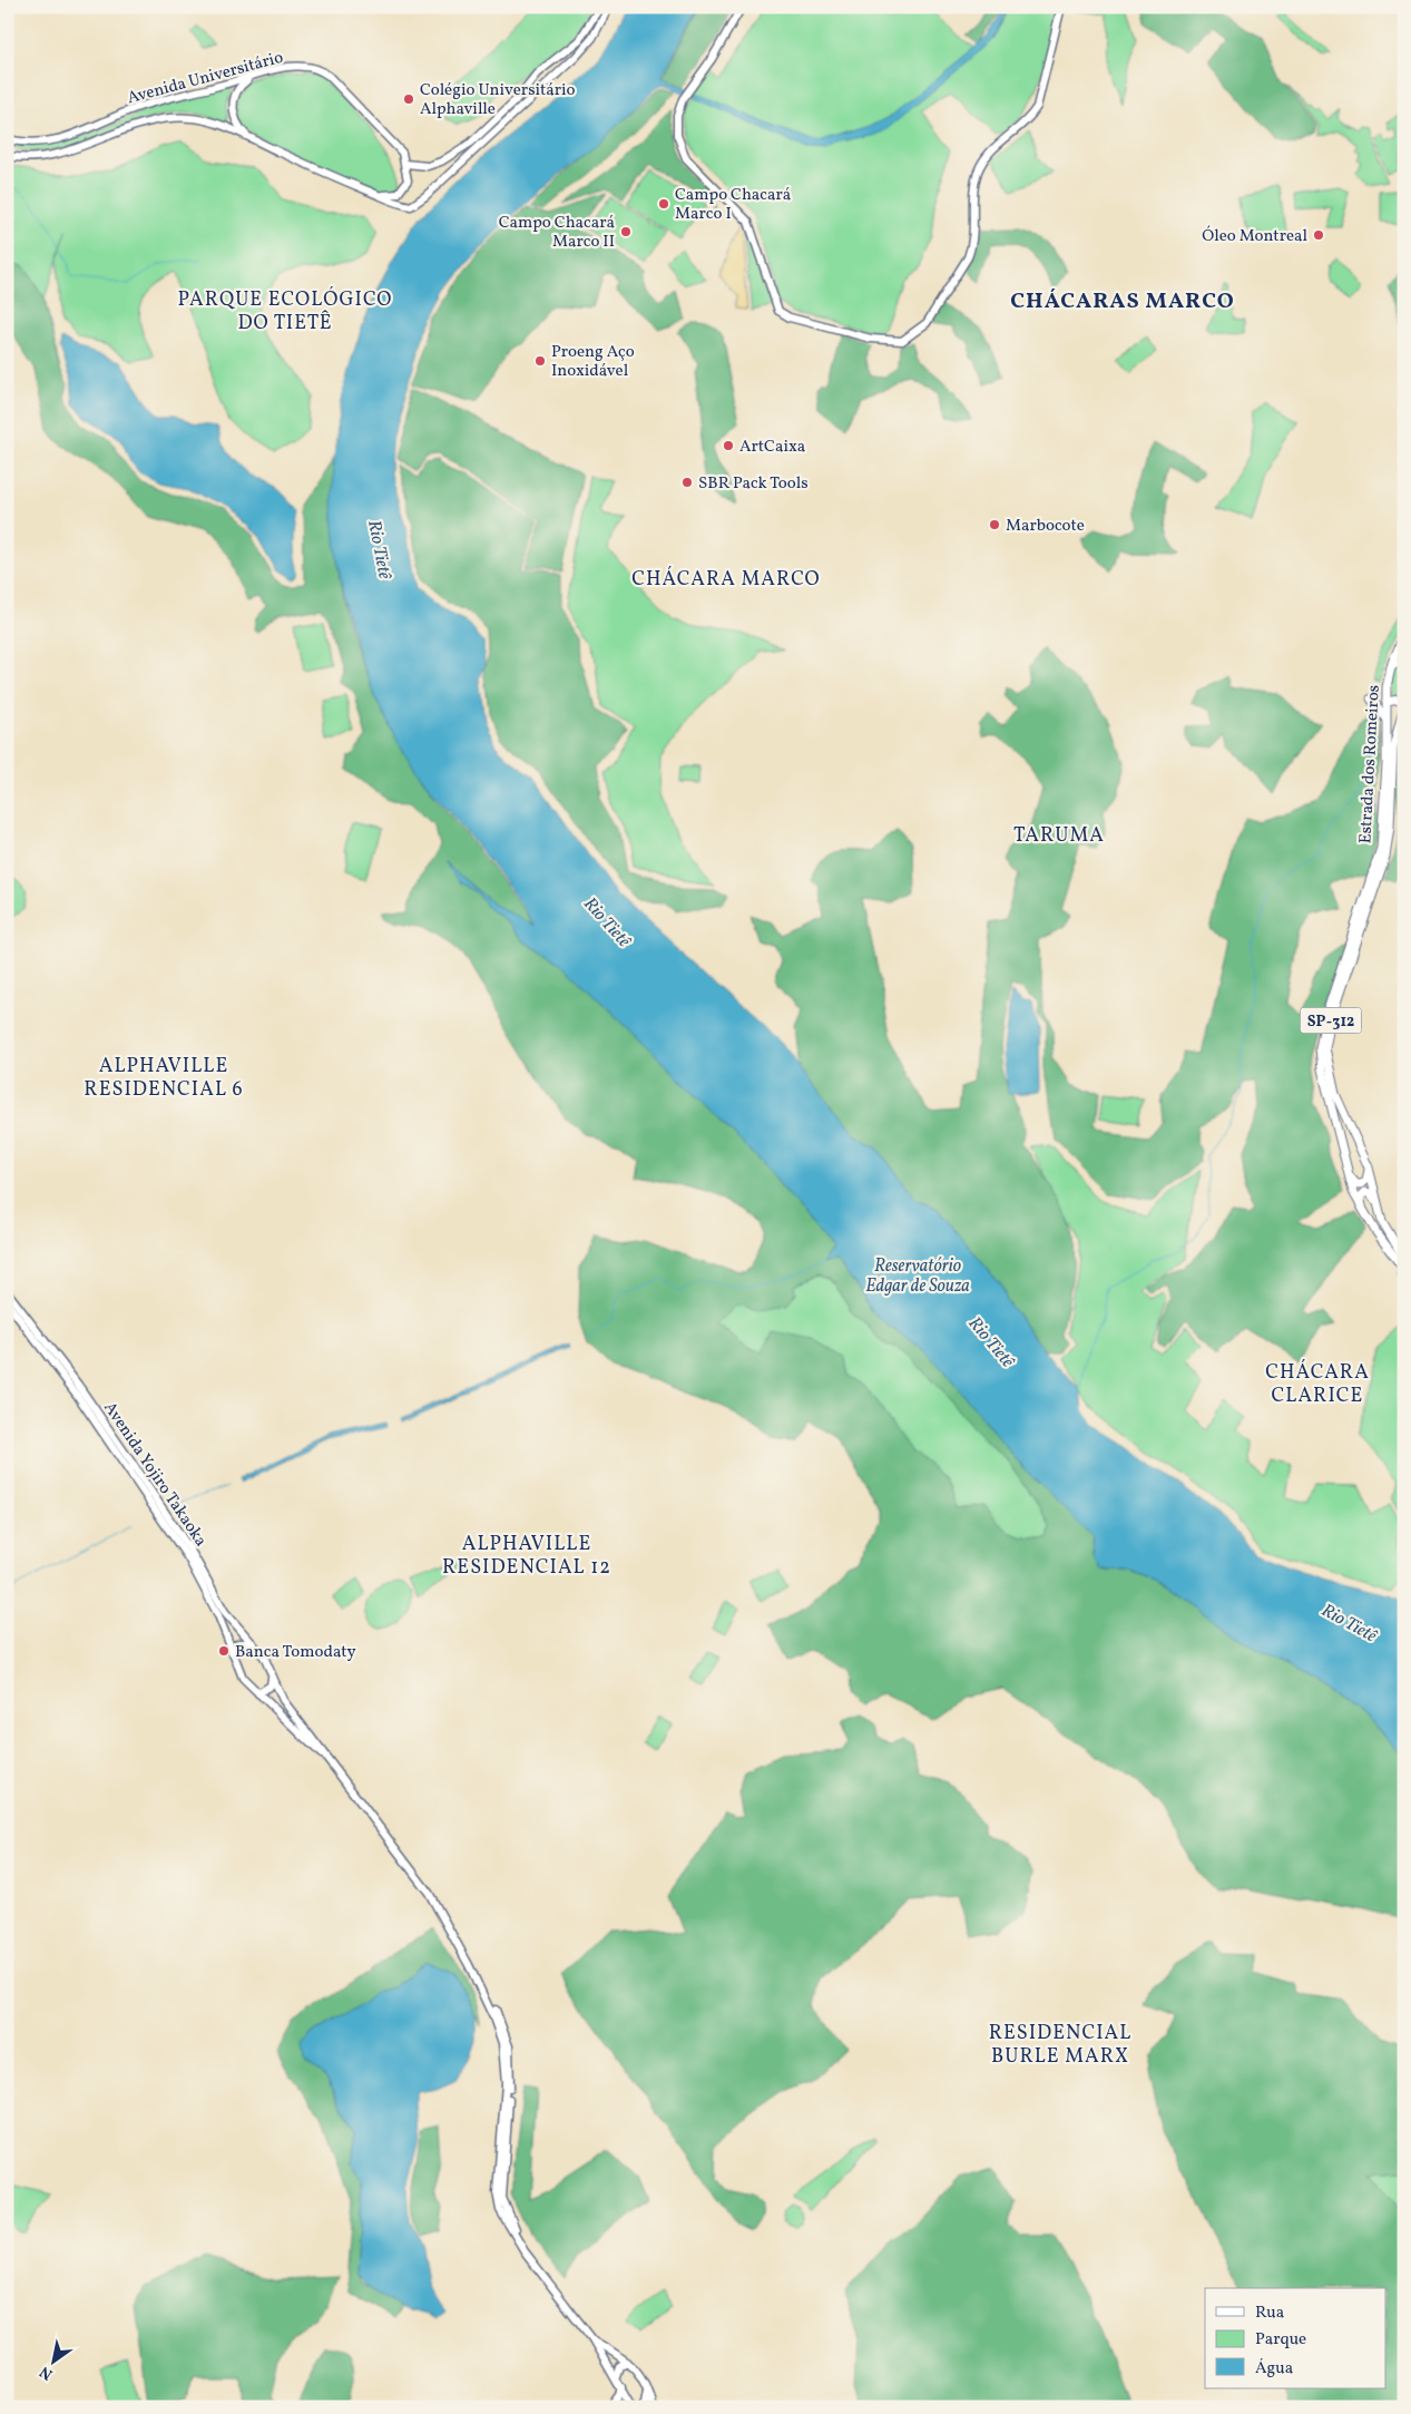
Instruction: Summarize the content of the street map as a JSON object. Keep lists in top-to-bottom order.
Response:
{
  "streets": {
    "main road": [
      "Avenida Universitário",
      "Estrada dos Romeiros",
      "SP-312",
      "Avenida Yojiro Takaoka"
    ]
  },
  "districts": [
    "PARQUE ECOLÓGICO DO TIETÊ",
    "CHÁCARAS MARCO",
    "CHÁCARA MARCO",
    "TARUMA",
    "ALPHAVILLE RESIDENCIAL 6",
    "CHÁCARA CLARICE",
    "ALPHAVILLE RESIDENCIAL 12",
    "RESIDENCIAL BURLE MARX"
  ],
  "water": ["Rio Tietê", "Reservatório Edgar de Souza"],
  "places": [
    "Colégio Universitário Alphaville",
    "Campo Chacará Marco I",
    "Campo Chacará Marco II",
    "Óleo Montreal",
    "Proeng Aço Inoxidável",
    "ArtCaixa",
    "SBR Pack Tools",
    "Marbocote",
    "Banca Tomodaty"
  ],
  "legend": ["Rua", "Parque", "Água"],
  "north": "bottom left"
}
